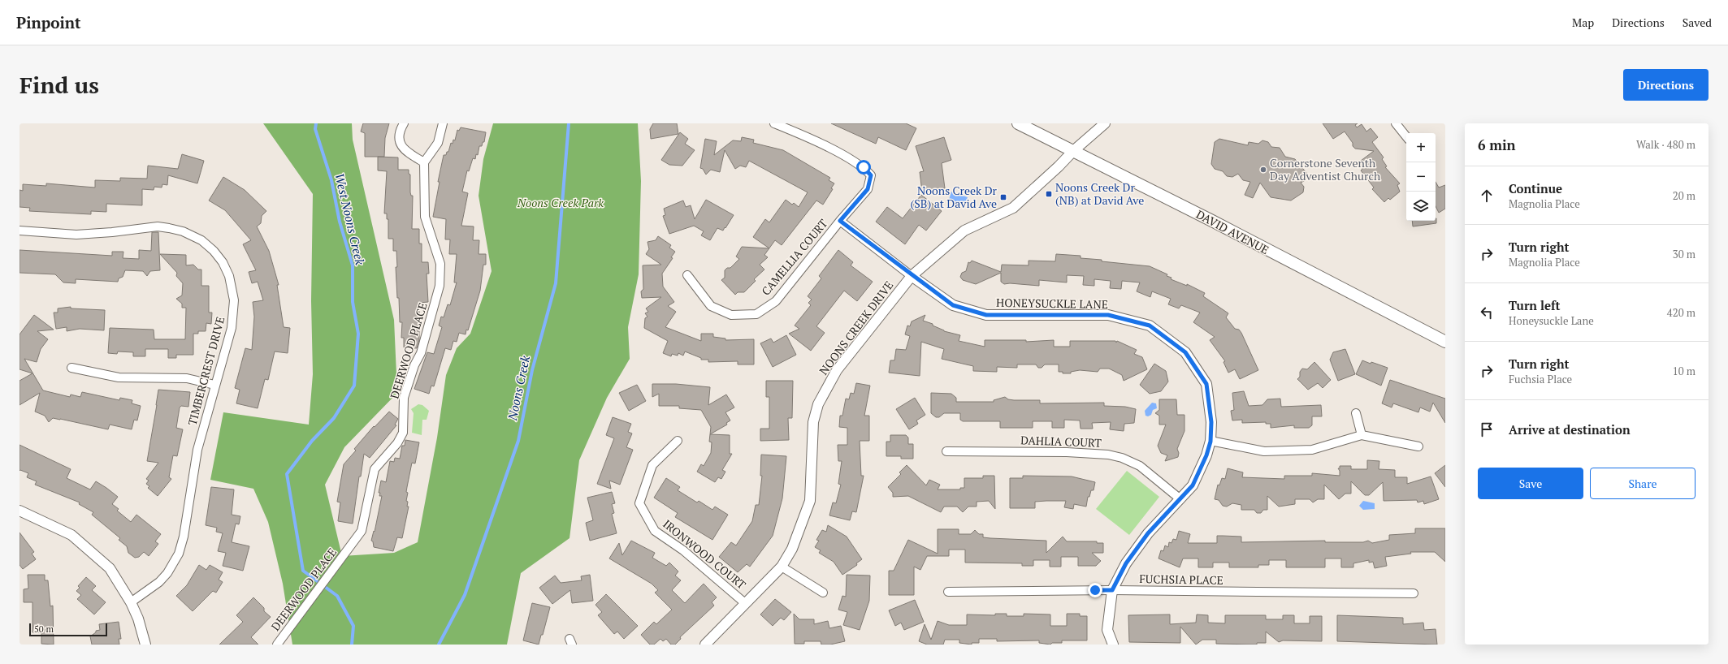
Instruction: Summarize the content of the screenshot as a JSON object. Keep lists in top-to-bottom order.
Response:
{
  "streets": {
    "main road": ["DAVID AVENUE"],
    "street": [
      "CAMELLIA COURT",
      "HONEYSUCKLE LANE",
      "NOONS CREEK DRIVE",
      "DEERWOOD PLACE",
      "TIMBERCREST DRIVE",
      "DAHLIA COURT",
      "IRONWOOD COURT",
      "FUCHSIA PLACE"
    ]
  },
  "crossings": [
    ["DAVID AVENUE", "NOONS CREEK DRIVE"],
    ["CAMELLIA COURT", "HONEYSUCKLE LANE"],
    ["HONEYSUCKLE LANE", "NOONS CREEK DRIVE"],
    ["HONEYSUCKLE LANE", "DAHLIA COURT"],
    ["HONEYSUCKLE LANE", "FUCHSIA PLACE"],
    ["NOONS CREEK DRIVE", "IRONWOOD COURT"]
  ],
  "water": ["West Noons Creek", "Noons Creek"],
  "parks": ["Noons Creek Park"],
  "places": {
    "other": ["Cornerstone Seventh Day Adventist Church"],
    "transit": ["Noons Creek Dr (NB) at David Ave", "Noons Creek Dr (SB) at David Ave"]
  },
  "scale_bar": "50 m",
  "page": {
    "header": "Pinpoint",
    "nav": ["Map", "Directions", "Saved"],
    "buttons": [
      "Directions",
      ["Save", "Share"]
    ],
    "title": "Find us",
    "heading": ["6 min", "Walk · 480 m"],
    "map_buttons": ["+", "−"],
    "list": [
      ["Continue", "Magnolia Place", "20 m"],
      ["Turn right", "Magnolia Place", "30 m"],
      ["Turn left", "Honeysuckle Lane", "420 m"],
      ["Turn right", "Fuchsia Place", "10 m"],
      "Arrive at destination"
    ],
    "scale": "50 m"
  }
}
